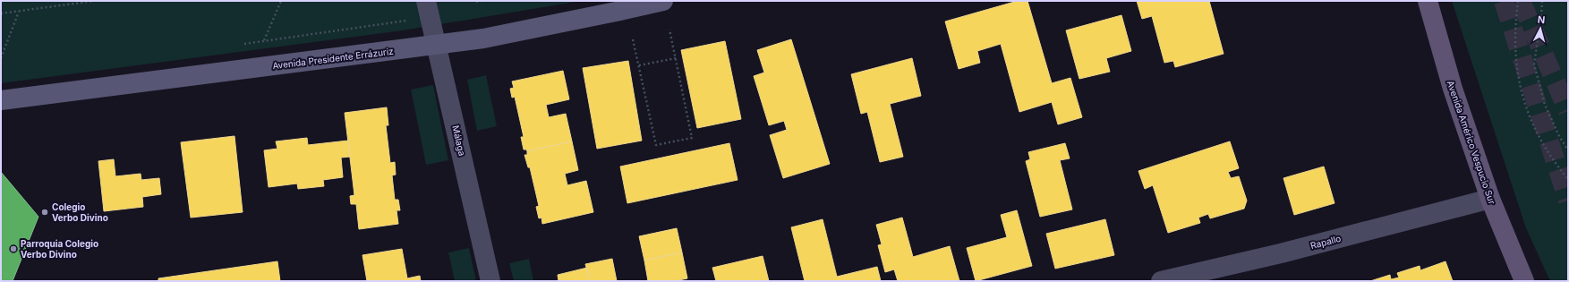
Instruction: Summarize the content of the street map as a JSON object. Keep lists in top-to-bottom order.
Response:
{
  "streets": {
    "main road": ["Avenida Presidente Errázuriz", "Avenida Américo Vespucio Sur"],
    "street": ["Málaga", "Rapallo"]
  },
  "crossings": [
    ["Avenida Presidente Errázuriz", "Málaga"],
    ["Avenida Américo Vespucio Sur", "Rapallo"]
  ],
  "places": ["Colegio Verbo Divino", "Parroquia Colegio Verbo Divino"],
  "north": "top"
}
